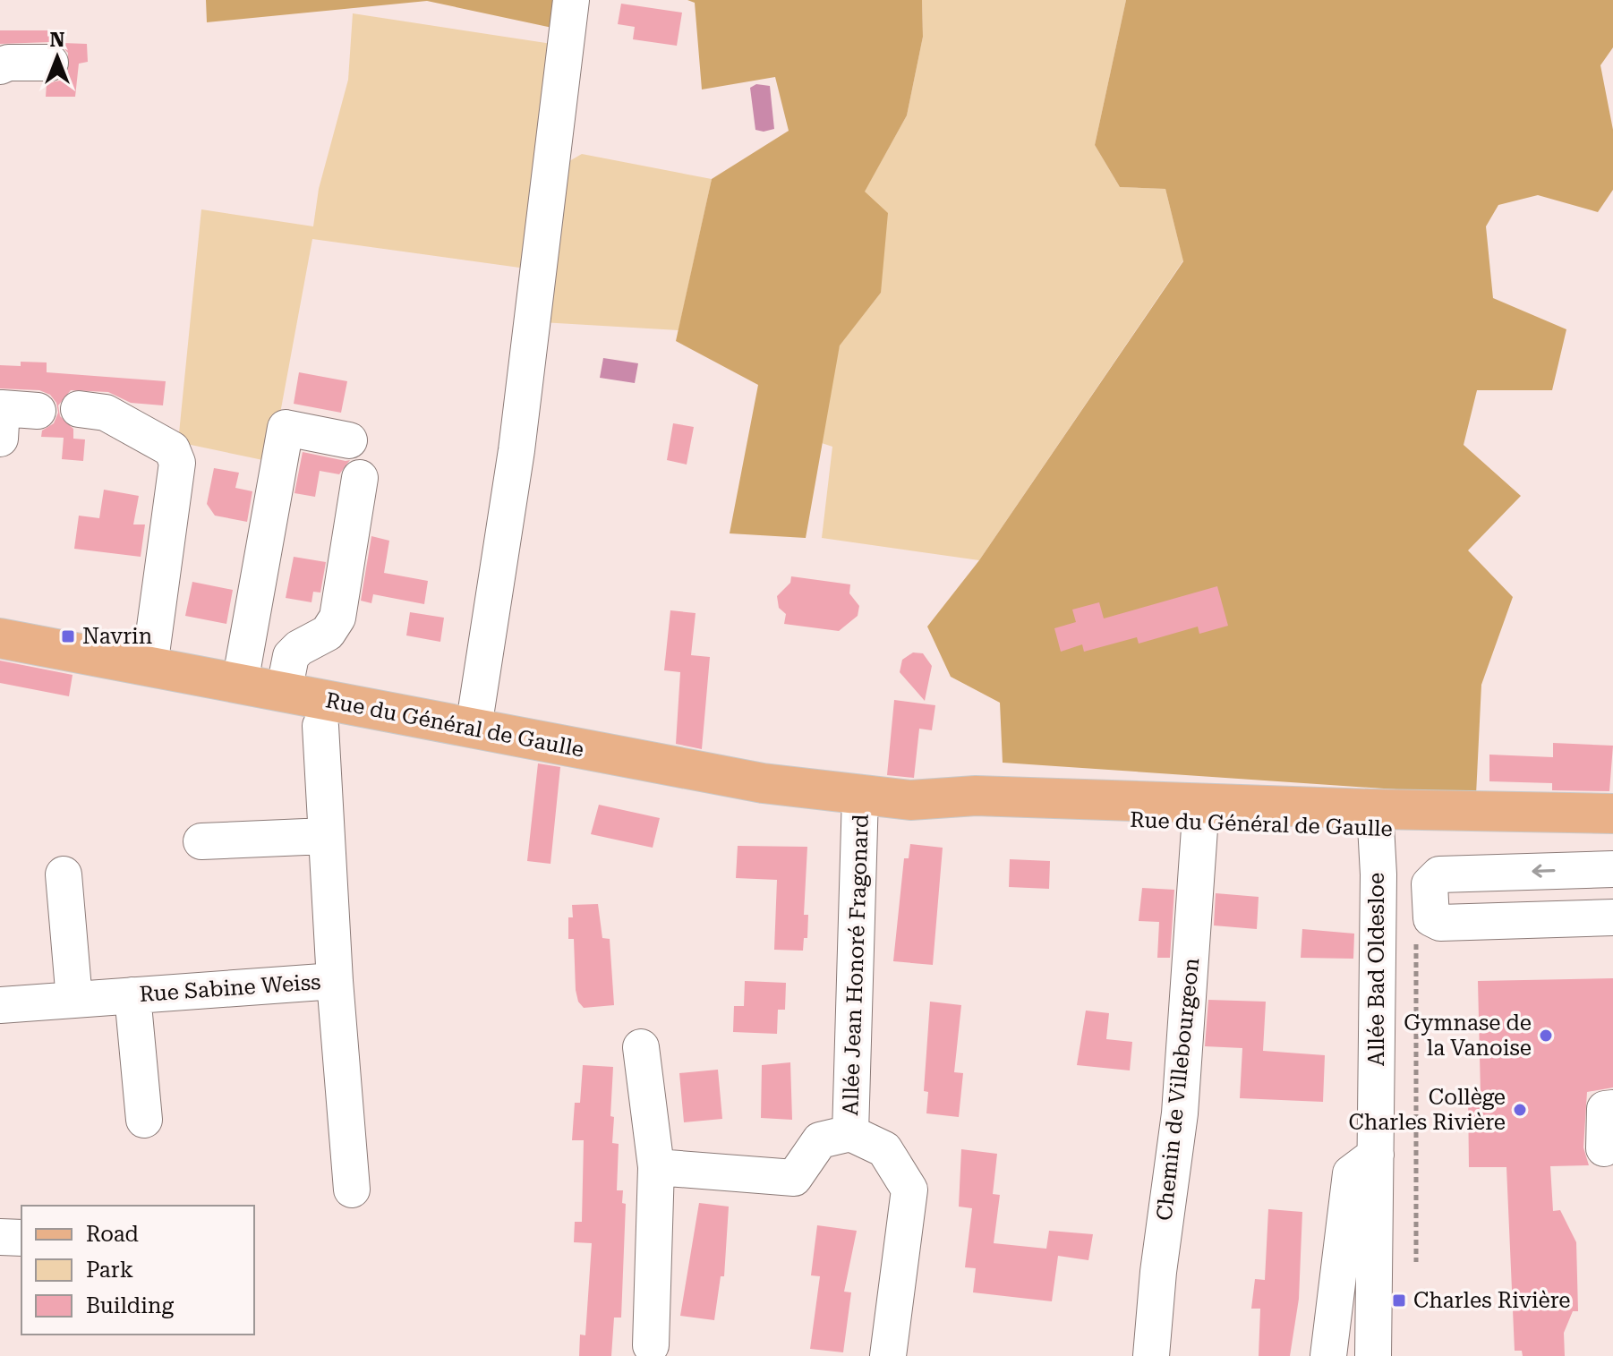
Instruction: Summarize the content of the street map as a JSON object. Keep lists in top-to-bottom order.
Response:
{
  "streets": {
    "main road": ["Rue du Général de Gaulle"],
    "street": [
      "Allée Jean Honoré Fragonard",
      "Allée Bad Oldesloe",
      "Rue Sabine Weiss",
      "Chemin de Villebourgeon"
    ]
  },
  "crossings": [
    ["Rue du Général de Gaulle", "Allée Jean Honoré Fragonard"],
    ["Rue du Général de Gaulle", "Allée Bad Oldesloe"],
    ["Rue du Général de Gaulle", "Chemin de Villebourgeon"]
  ],
  "places": {
    "transit": ["Navrin", "Charles Rivière"],
    "other": ["Gymnase de la Vanoise", "Collège Charles Rivière"]
  },
  "legend": ["Road", "Park", "Building"],
  "north": "top"
}
